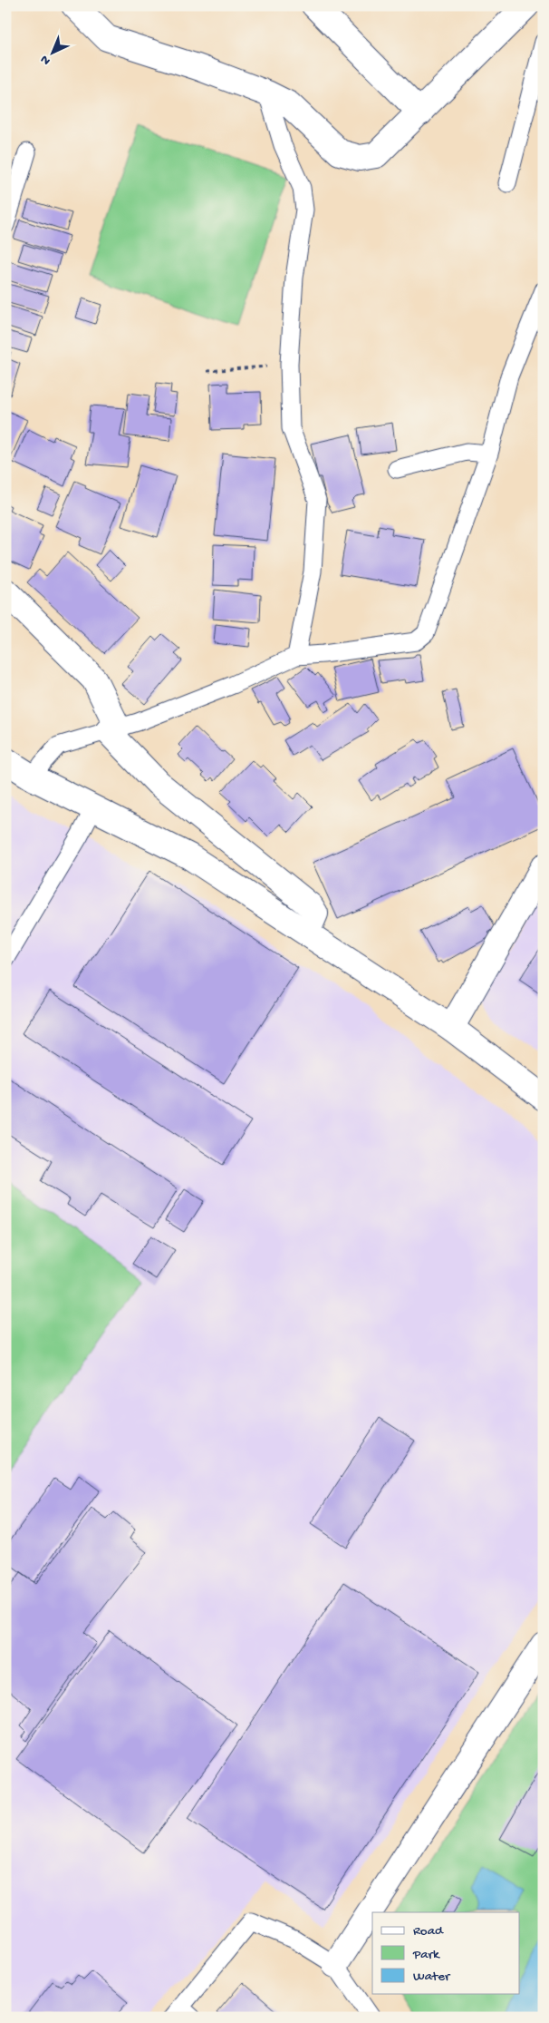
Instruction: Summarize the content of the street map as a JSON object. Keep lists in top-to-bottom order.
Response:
{
  "legend": ["Road", "Park", "Water"],
  "north": "bottom left"
}
